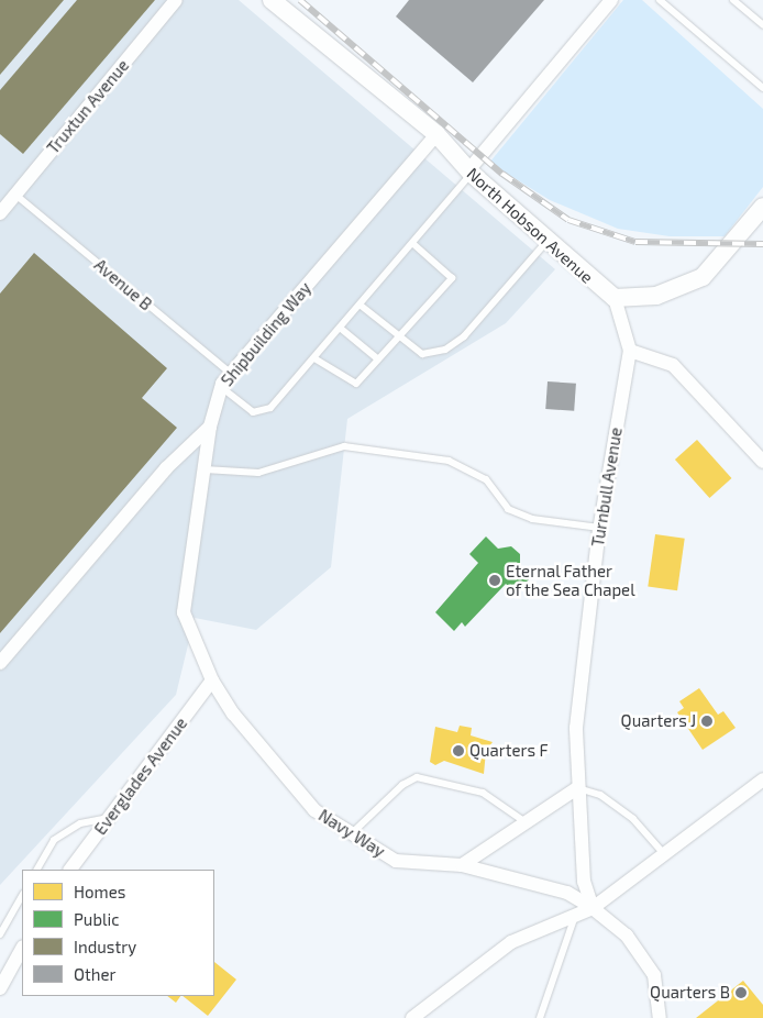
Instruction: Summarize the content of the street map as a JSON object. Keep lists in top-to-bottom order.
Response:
{
  "streets": {
    "street": [
      "Truxtun Avenue",
      "North Hobson Avenue",
      "Shipbuilding Way",
      "Turnbull Avenue",
      "Everglades Avenue",
      "Navy Way"
    ],
    "lane": ["Avenue B"]
  },
  "crossings": [
    ["Truxtun Avenue", "Avenue B"],
    ["North Hobson Avenue", "Shipbuilding Way"],
    ["Avenue B", "Shipbuilding Way"],
    ["Shipbuilding Way", "Navy Way"],
    ["Turnbull Avenue", "Navy Way"],
    ["Everglades Avenue", "Navy Way"]
  ],
  "places": [
    "Eternal Father of the Sea Chapel",
    "Quarters J",
    "Quarters F",
    "Quarters B"
  ],
  "legend": [
    "Homes",
    "Public",
    "Industry",
    "Other"
  ]
}
